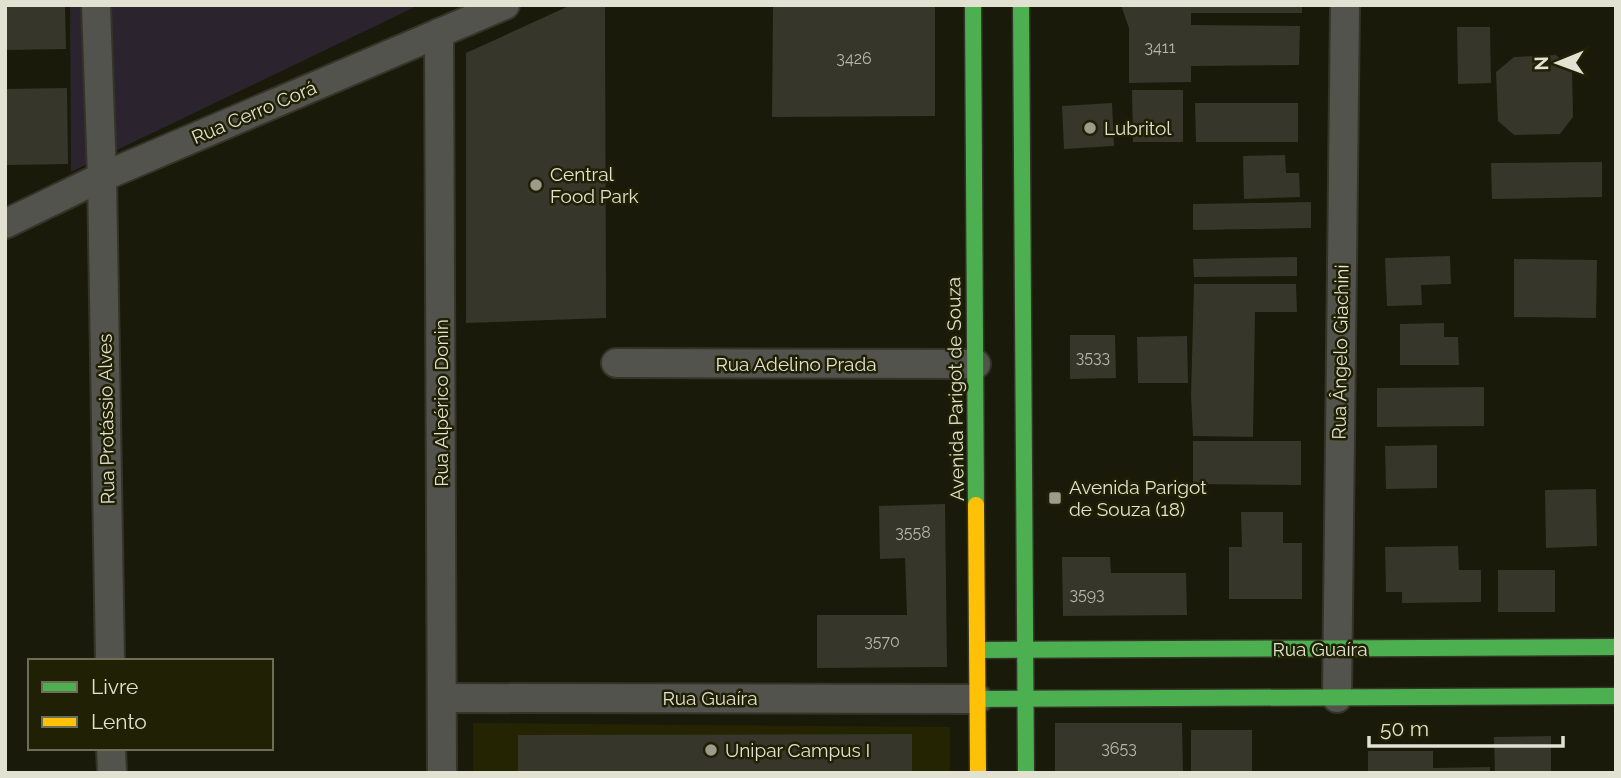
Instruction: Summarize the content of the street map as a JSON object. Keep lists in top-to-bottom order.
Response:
{
  "streets": {
    "main road": ["Avenida Parigot de Souza", "Rua Guaíra"],
    "street": [
      "Rua Cerro Corá",
      "Rua Ângelo Giachini",
      "Rua Adelino Prada",
      "Rua Alpérico Donin",
      "Rua Protássio Alves"
    ]
  },
  "crossings": [
    ["Rua Cerro Corá", "Rua Alpérico Donin"],
    ["Rua Cerro Corá", "Rua Protássio Alves"],
    ["Rua Ângelo Giachini", "Rua Guaíra"],
    ["Rua Adelino Prada", "Avenida Parigot de Souza"],
    ["Avenida Parigot de Souza", "Rua Guaíra"],
    ["Rua Alpérico Donin", "Rua Guaíra"]
  ],
  "places": {
    "other": ["Lubritol", "Central Food Park", "Unipar Campus I"],
    "transit": ["Avenida Parigot de Souza (18)"]
  },
  "house_numbers": [
    "3411",
    "3426",
    "3533",
    "3558",
    "3593",
    "3570",
    "3653"
  ],
  "legend": ["Livre", "Lento"],
  "scale_bar": "50 m",
  "north": "left"
}
